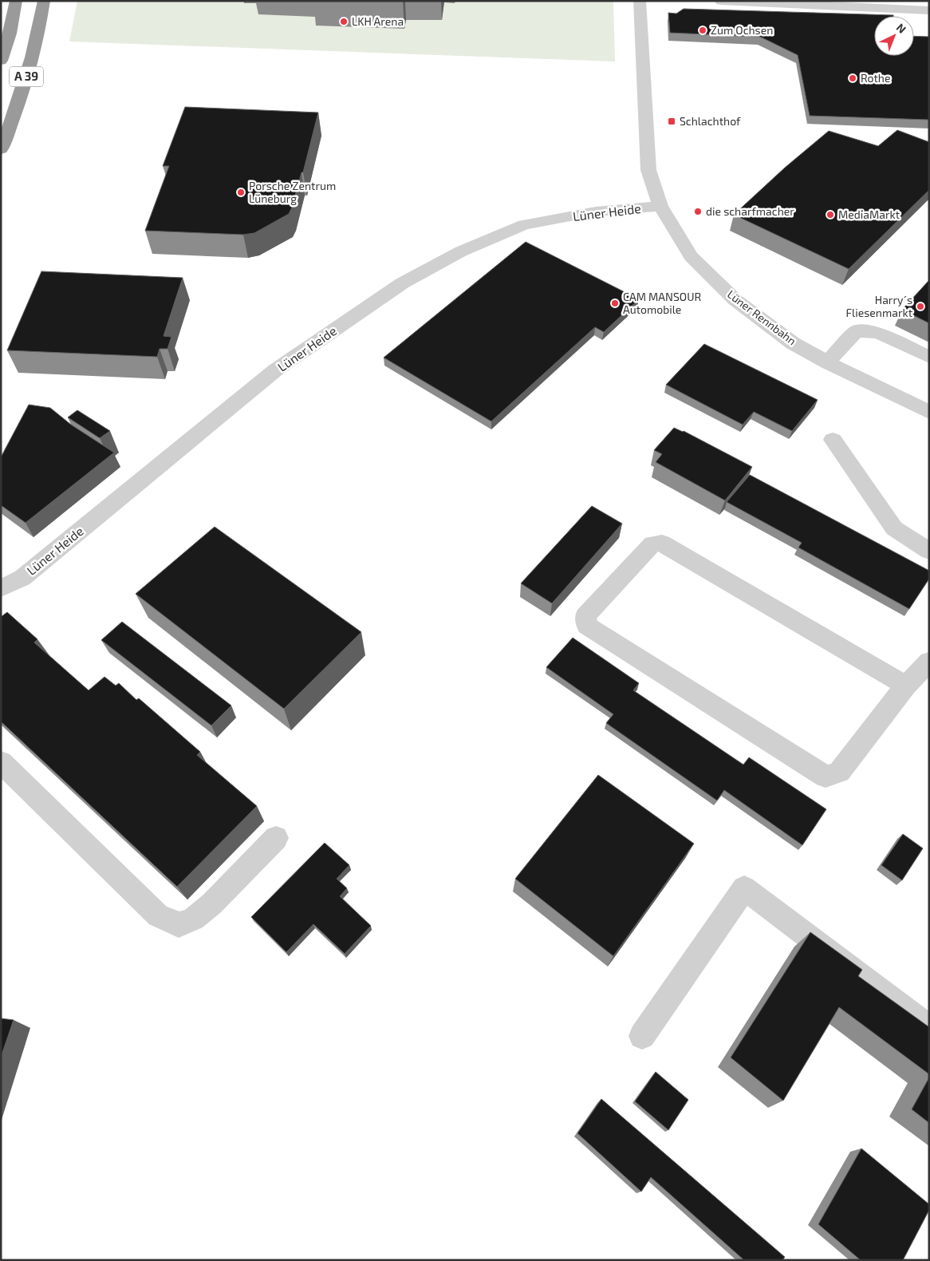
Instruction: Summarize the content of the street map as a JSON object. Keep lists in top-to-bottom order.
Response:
{
  "streets": {
    "highway": ["A 39"],
    "street": ["Lüner Heide", "Lüner Rennbahn"]
  },
  "crossings": [
    ["Lüner Heide", "Lüner Rennbahn"]
  ],
  "places": {
    "other": [
      "LKH Arena",
      "Zum Ochsen",
      "Rothe",
      "Porsche Zentrum Lüneburg",
      "die scharfmacher",
      "MediaMarkt",
      "CAM MANSOUR Automobile",
      "Harry´s Fliesenmarkt"
    ],
    "transit": ["Schlachthof"]
  },
  "north": "top right"
}
